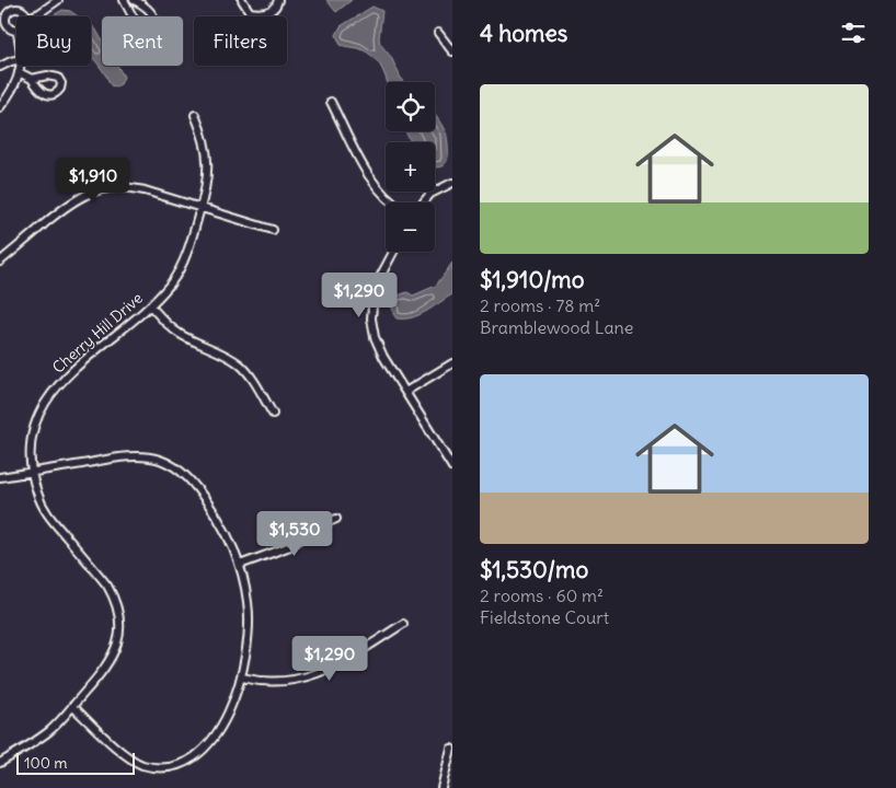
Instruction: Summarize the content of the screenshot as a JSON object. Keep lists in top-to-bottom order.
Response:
{
  "streets": {
    "street": ["Cherry Hill Drive"]
  },
  "scale_bar": "100 m",
  "page": {
    "heading": "4 homes",
    "chip": ["Buy", "Rent", "Filters"],
    "list": [
      {
        "name": "$1,910/mo",
        "note": "2 rooms · 78 m² · Bramblewood Lane"
      },
      {
        "name": "$1,530/mo",
        "note": "2 rooms · 60 m² · Fieldstone Court"
      }
    ],
    "map_buttons": ["+", "−"],
    "price": [
      "$1,910",
      "$1,290",
      "$1,530",
      "$1,290"
    ],
    "scale": "100 m"
  }
}
